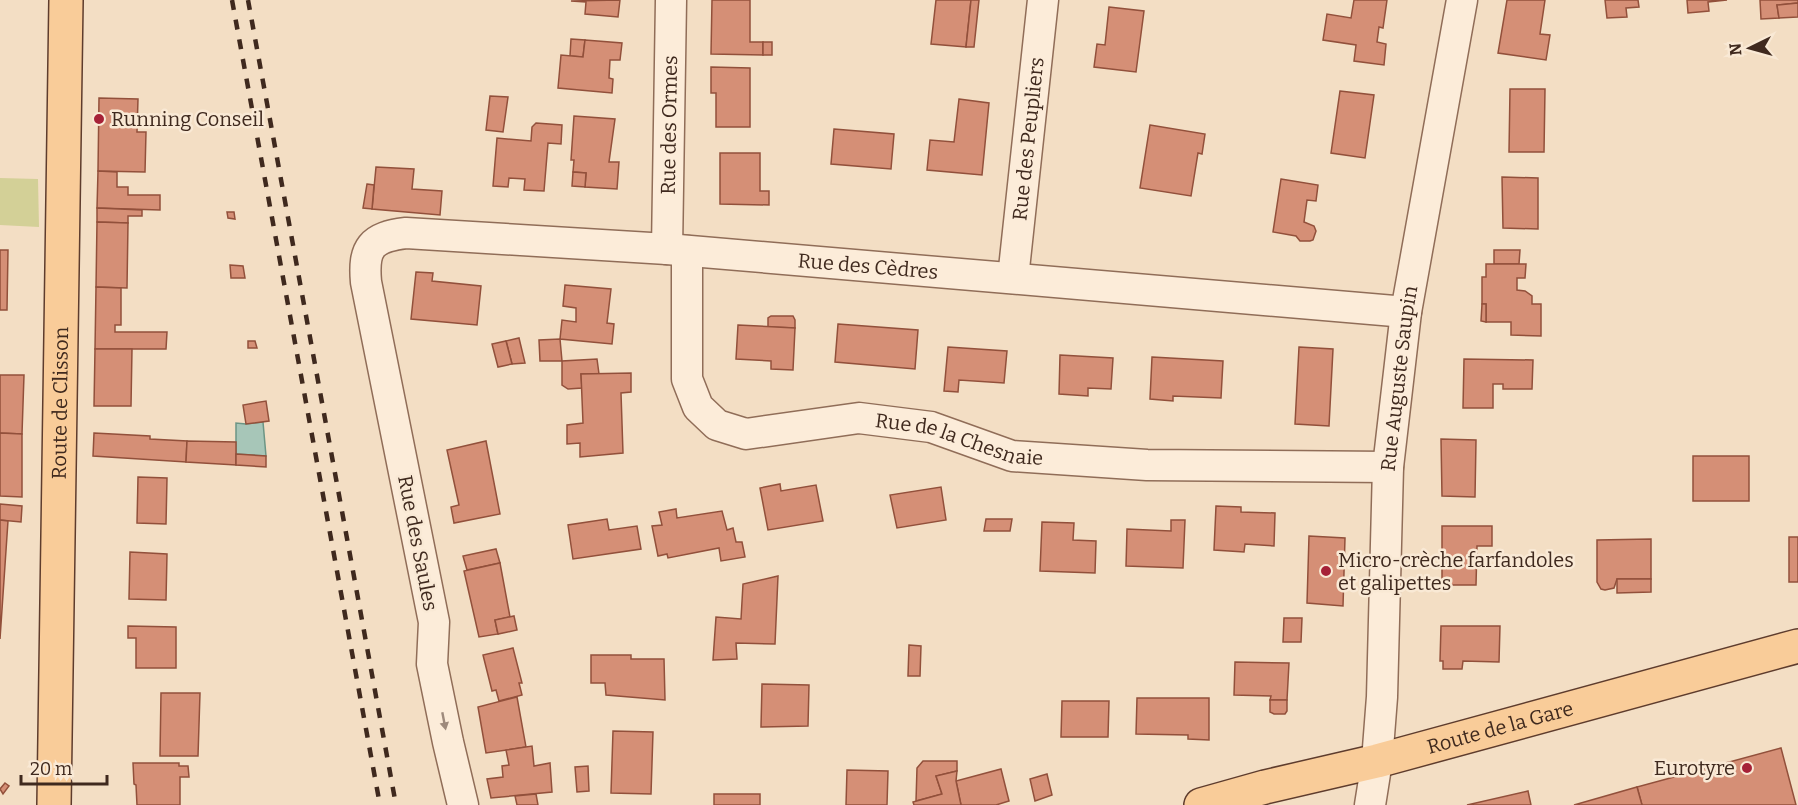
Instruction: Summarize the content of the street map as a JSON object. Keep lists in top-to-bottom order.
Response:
{
  "streets": {
    "main road": ["Route de Clisson", "Route de la Gare"],
    "street": [
      "Rue des Ormes",
      "Rue des Peupliers",
      "Rue des Cèdres",
      "Rue Auguste Saupin",
      "Rue de la Chesnaie",
      "Rue des Saules"
    ]
  },
  "crossings": [
    ["Rue des Ormes", "Rue des Cèdres"],
    ["Rue des Ormes", "Rue de la Chesnaie"],
    ["Rue des Peupliers", "Rue des Cèdres"],
    ["Rue des Cèdres", "Rue Auguste Saupin"],
    ["Rue des Cèdres", "Rue de la Chesnaie"],
    ["Rue des Cèdres", "Rue des Saules"],
    ["Rue Auguste Saupin", "Rue de la Chesnaie"],
    ["Rue Auguste Saupin", "Route de la Gare"]
  ],
  "one_way": ["Rue des Saules"],
  "places": ["Running Conseil", "Micro-crèche farfandoles et galipettes", "Eurotyre"],
  "scale_bar": "20 m",
  "north": "left"
}
